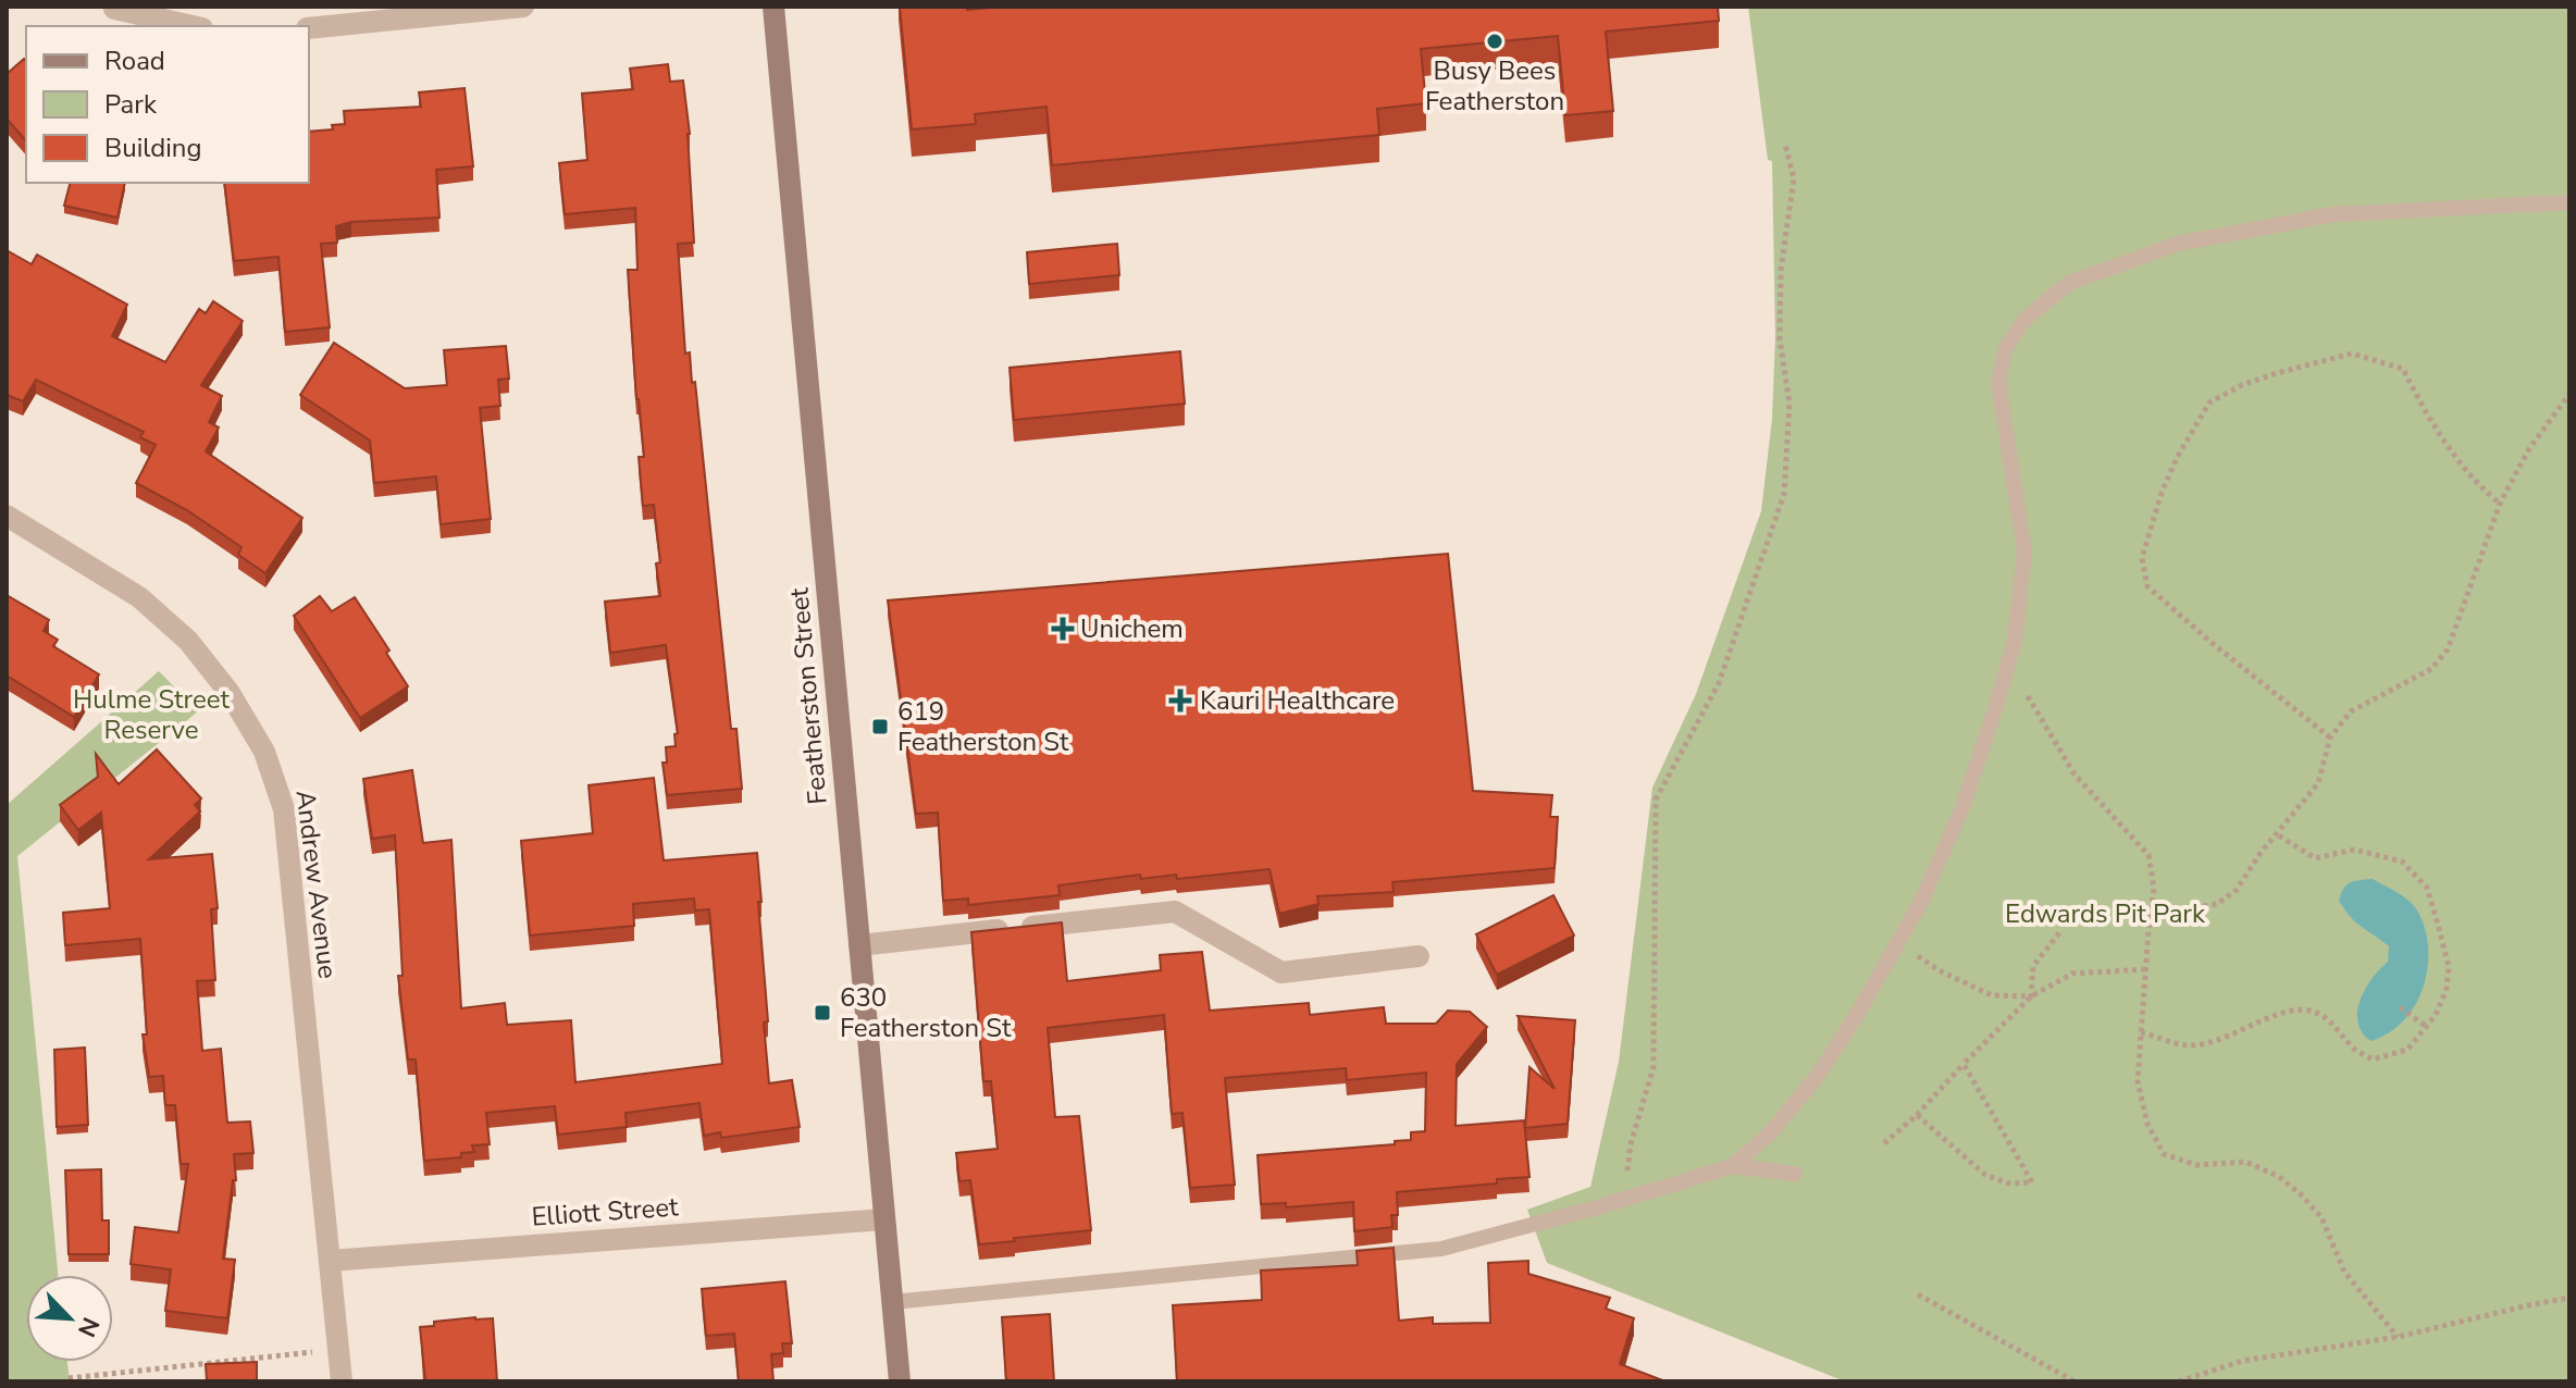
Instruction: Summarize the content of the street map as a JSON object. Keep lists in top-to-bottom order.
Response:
{
  "streets": {
    "main road": ["Featherston Street"],
    "street": ["Andrew Avenue", "Elliott Street"]
  },
  "crossings": [
    ["Featherston Street", "Elliott Street"],
    ["Andrew Avenue", "Elliott Street"]
  ],
  "parks": ["Hulme Street Reserve", "Edwards Pit Park"],
  "places": {
    "other": ["Busy Bees Featherston"],
    "health": ["Unichem", "Kauri Healthcare"],
    "transit": ["619 Featherston St", "630 Featherston St"]
  },
  "legend": ["Road", "Park", "Building"],
  "north": "bottom right"
}
